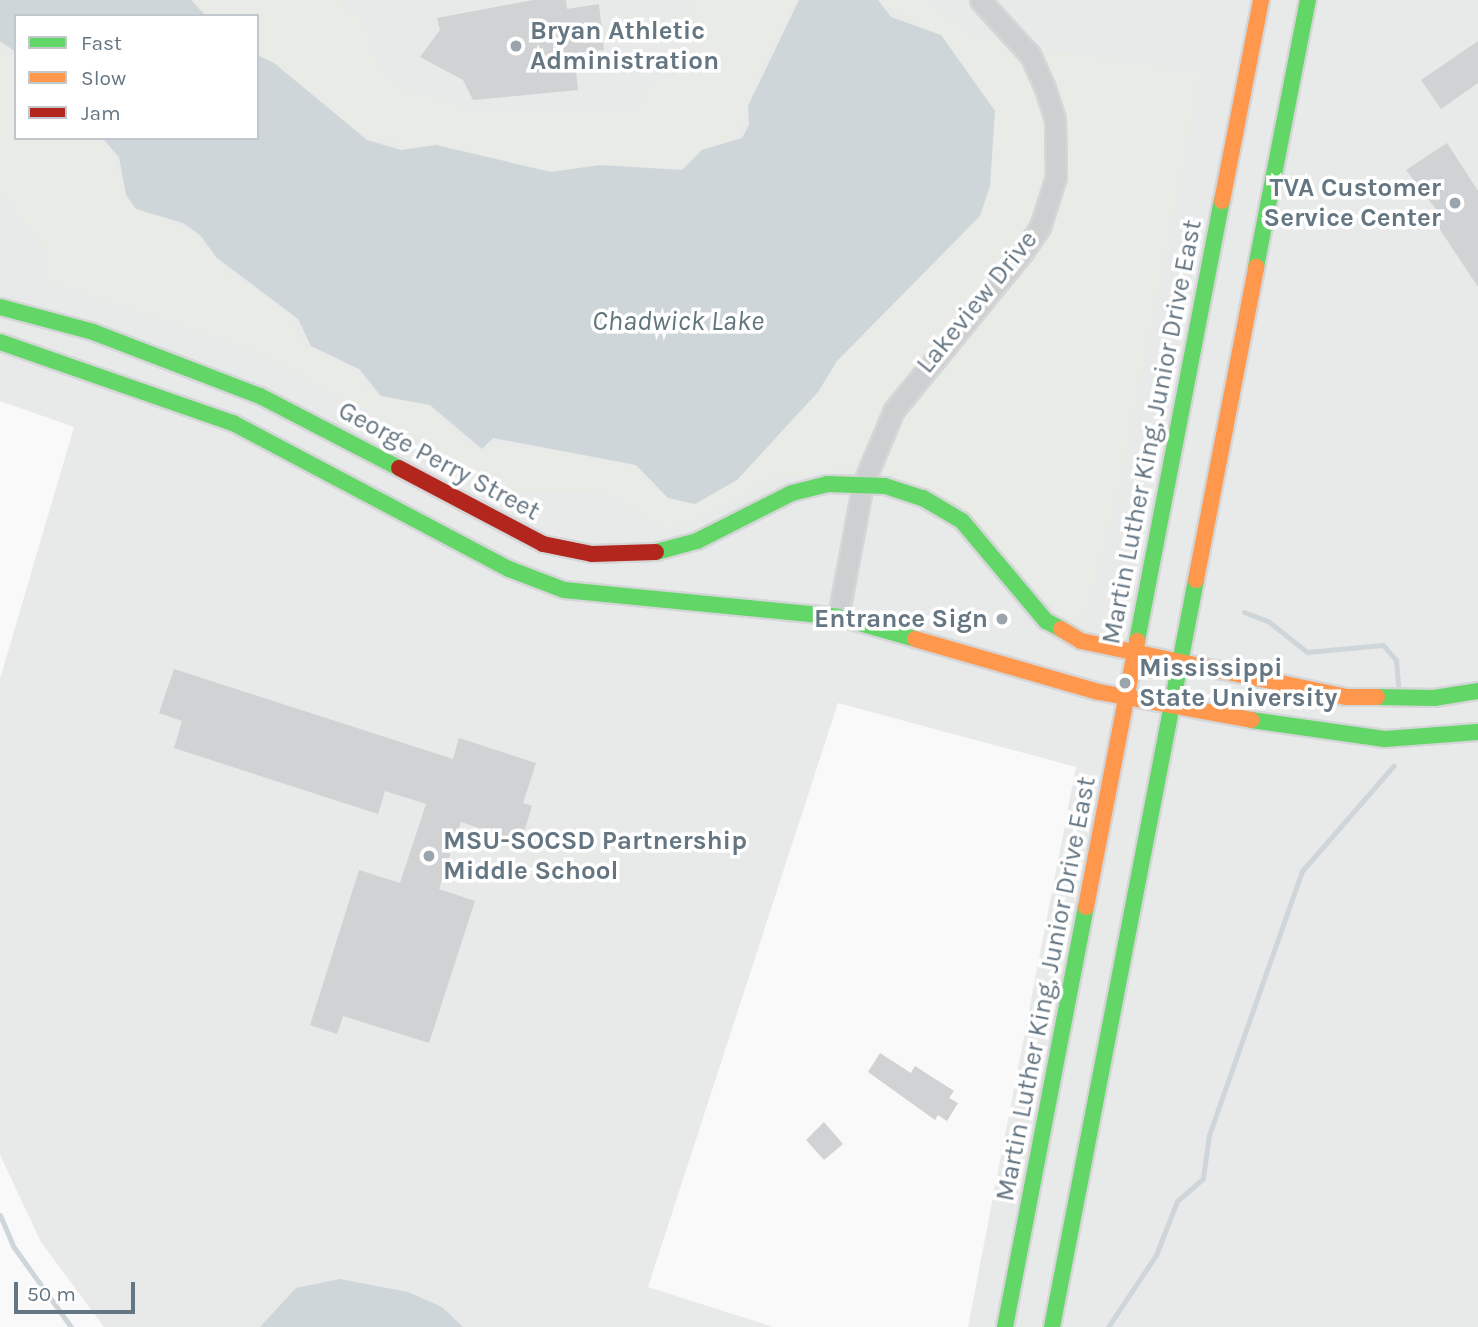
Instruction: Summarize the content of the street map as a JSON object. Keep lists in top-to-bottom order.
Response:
{
  "streets": {
    "street": ["Lakeview Drive", "Martin Luther King, Junior Drive East", "George Perry Street"]
  },
  "crossings": [
    ["Lakeview Drive", "George Perry Street"],
    ["Martin Luther King, Junior Drive East", "George Perry Street"]
  ],
  "water": ["Chadwick Lake"],
  "places": [
    "Bryan Athletic Administration",
    "TVA Customer Service Center",
    "Entrance Sign",
    "Mississippi State University",
    "MSU-SOCSD Partnership Middle School"
  ],
  "legend": ["Fast", "Slow", "Jam"],
  "scale_bar": "50 m"
}
